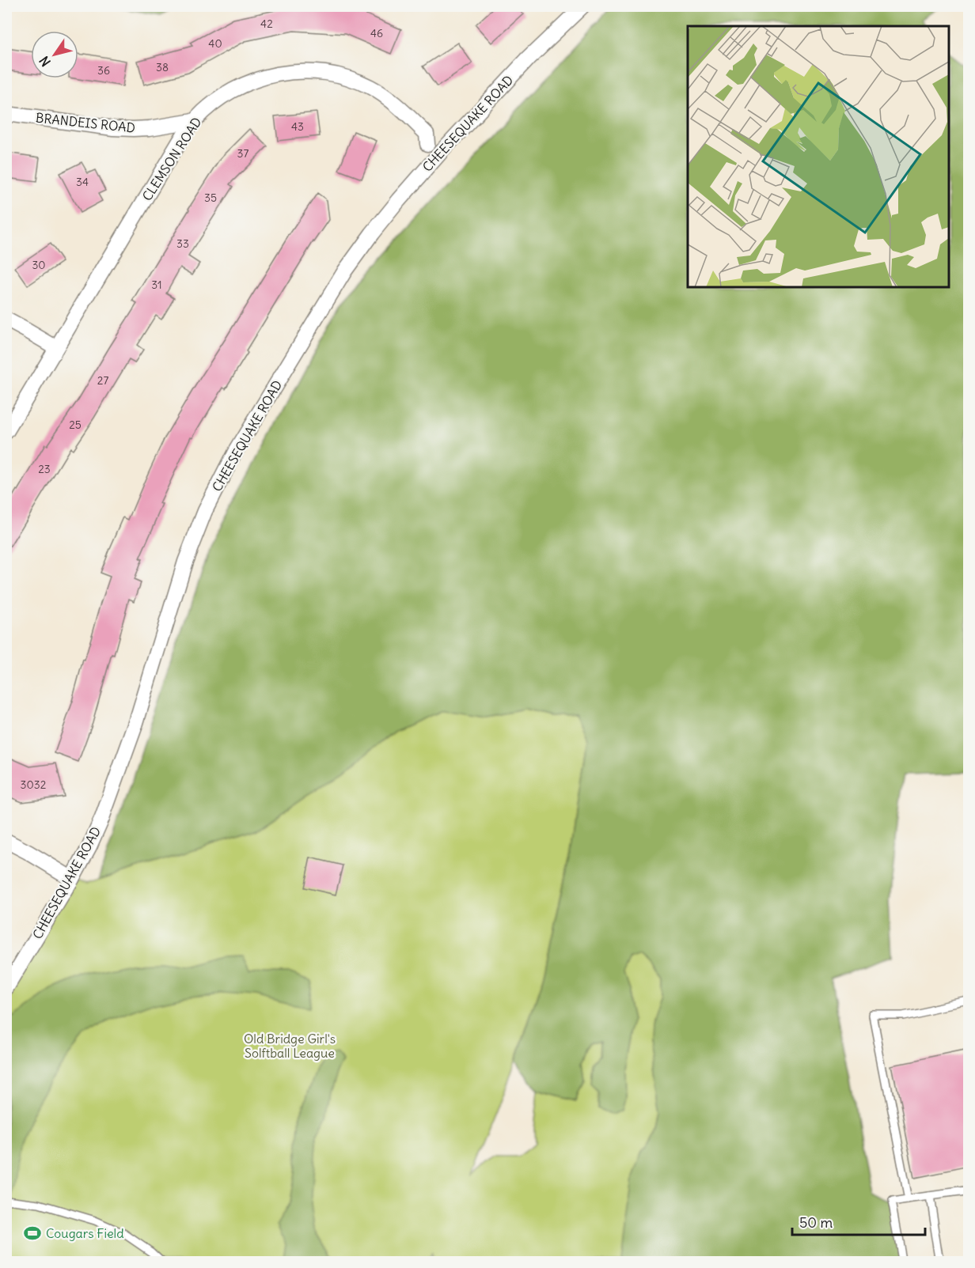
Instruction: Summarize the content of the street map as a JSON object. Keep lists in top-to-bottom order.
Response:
{
  "streets": {
    "street": ["BRANDEIS ROAD", "CHEESEQUAKE ROAD", "CLEMSON ROAD"]
  },
  "crossings": [
    ["BRANDEIS ROAD", "CLEMSON ROAD"]
  ],
  "parks": ["Old Bridge Girl's Solftball League"],
  "places": {
    "sports": ["Cougars Field"]
  },
  "house_numbers": [
    "42",
    "46",
    "40",
    "38",
    "36",
    "43",
    "37",
    "34",
    "35",
    "33",
    "30",
    "31",
    "27",
    "25",
    "23",
    "3032"
  ],
  "scale_bar": "50 m",
  "north": "bottom left"
}
